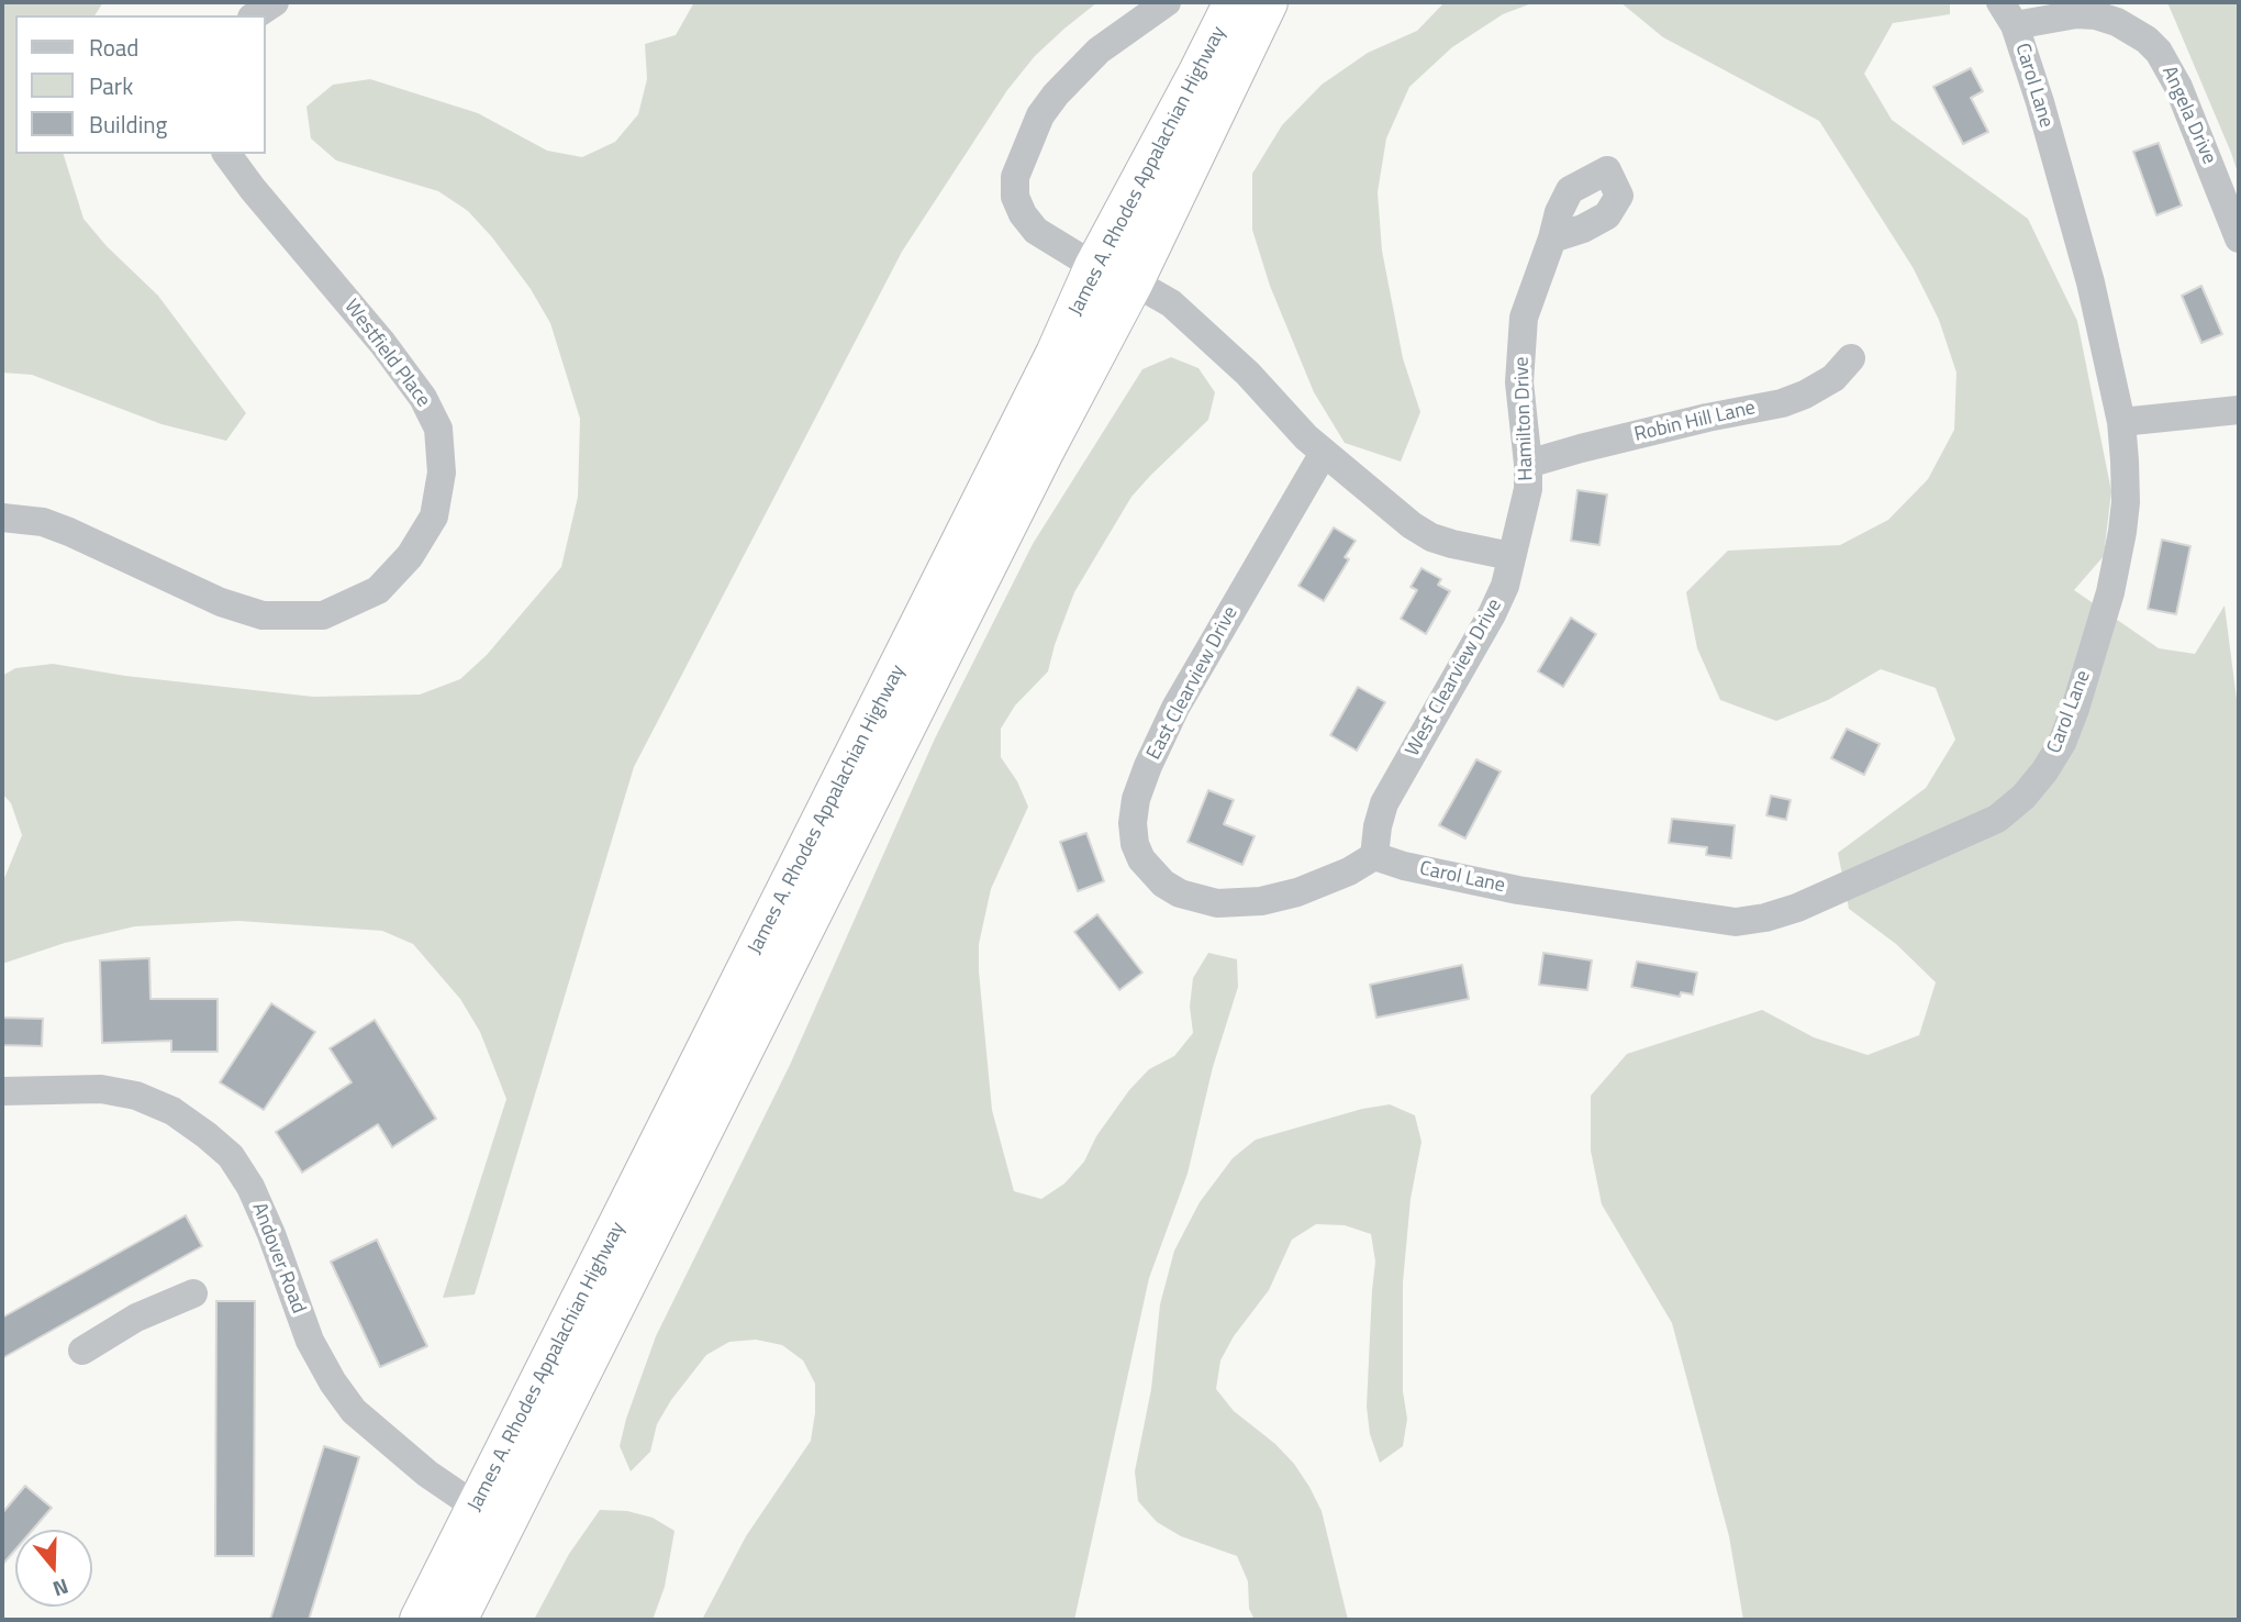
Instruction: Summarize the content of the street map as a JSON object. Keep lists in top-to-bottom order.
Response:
{
  "streets": {
    "highway": ["James A. Rhodes Appalachian Highway"],
    "street": [
      "Carol Lane",
      "Angela Drive",
      "Westfield Place",
      "Hamilton Drive",
      "Robin Hill Lane",
      "West Clearview Drive",
      "East Clearview Drive",
      "Andover Road"
    ]
  },
  "crossings": [
    ["Carol Lane", "Angela Drive"],
    ["Carol Lane", "West Clearview Drive"],
    ["Carol Lane", "East Clearview Drive"],
    ["James A. Rhodes Appalachian Highway", "Andover Road"],
    ["Hamilton Drive", "Robin Hill Lane"],
    ["Hamilton Drive", "West Clearview Drive"],
    ["West Clearview Drive", "East Clearview Drive"]
  ],
  "legend": ["Road", "Park", "Building"],
  "north": "bottom"
}
